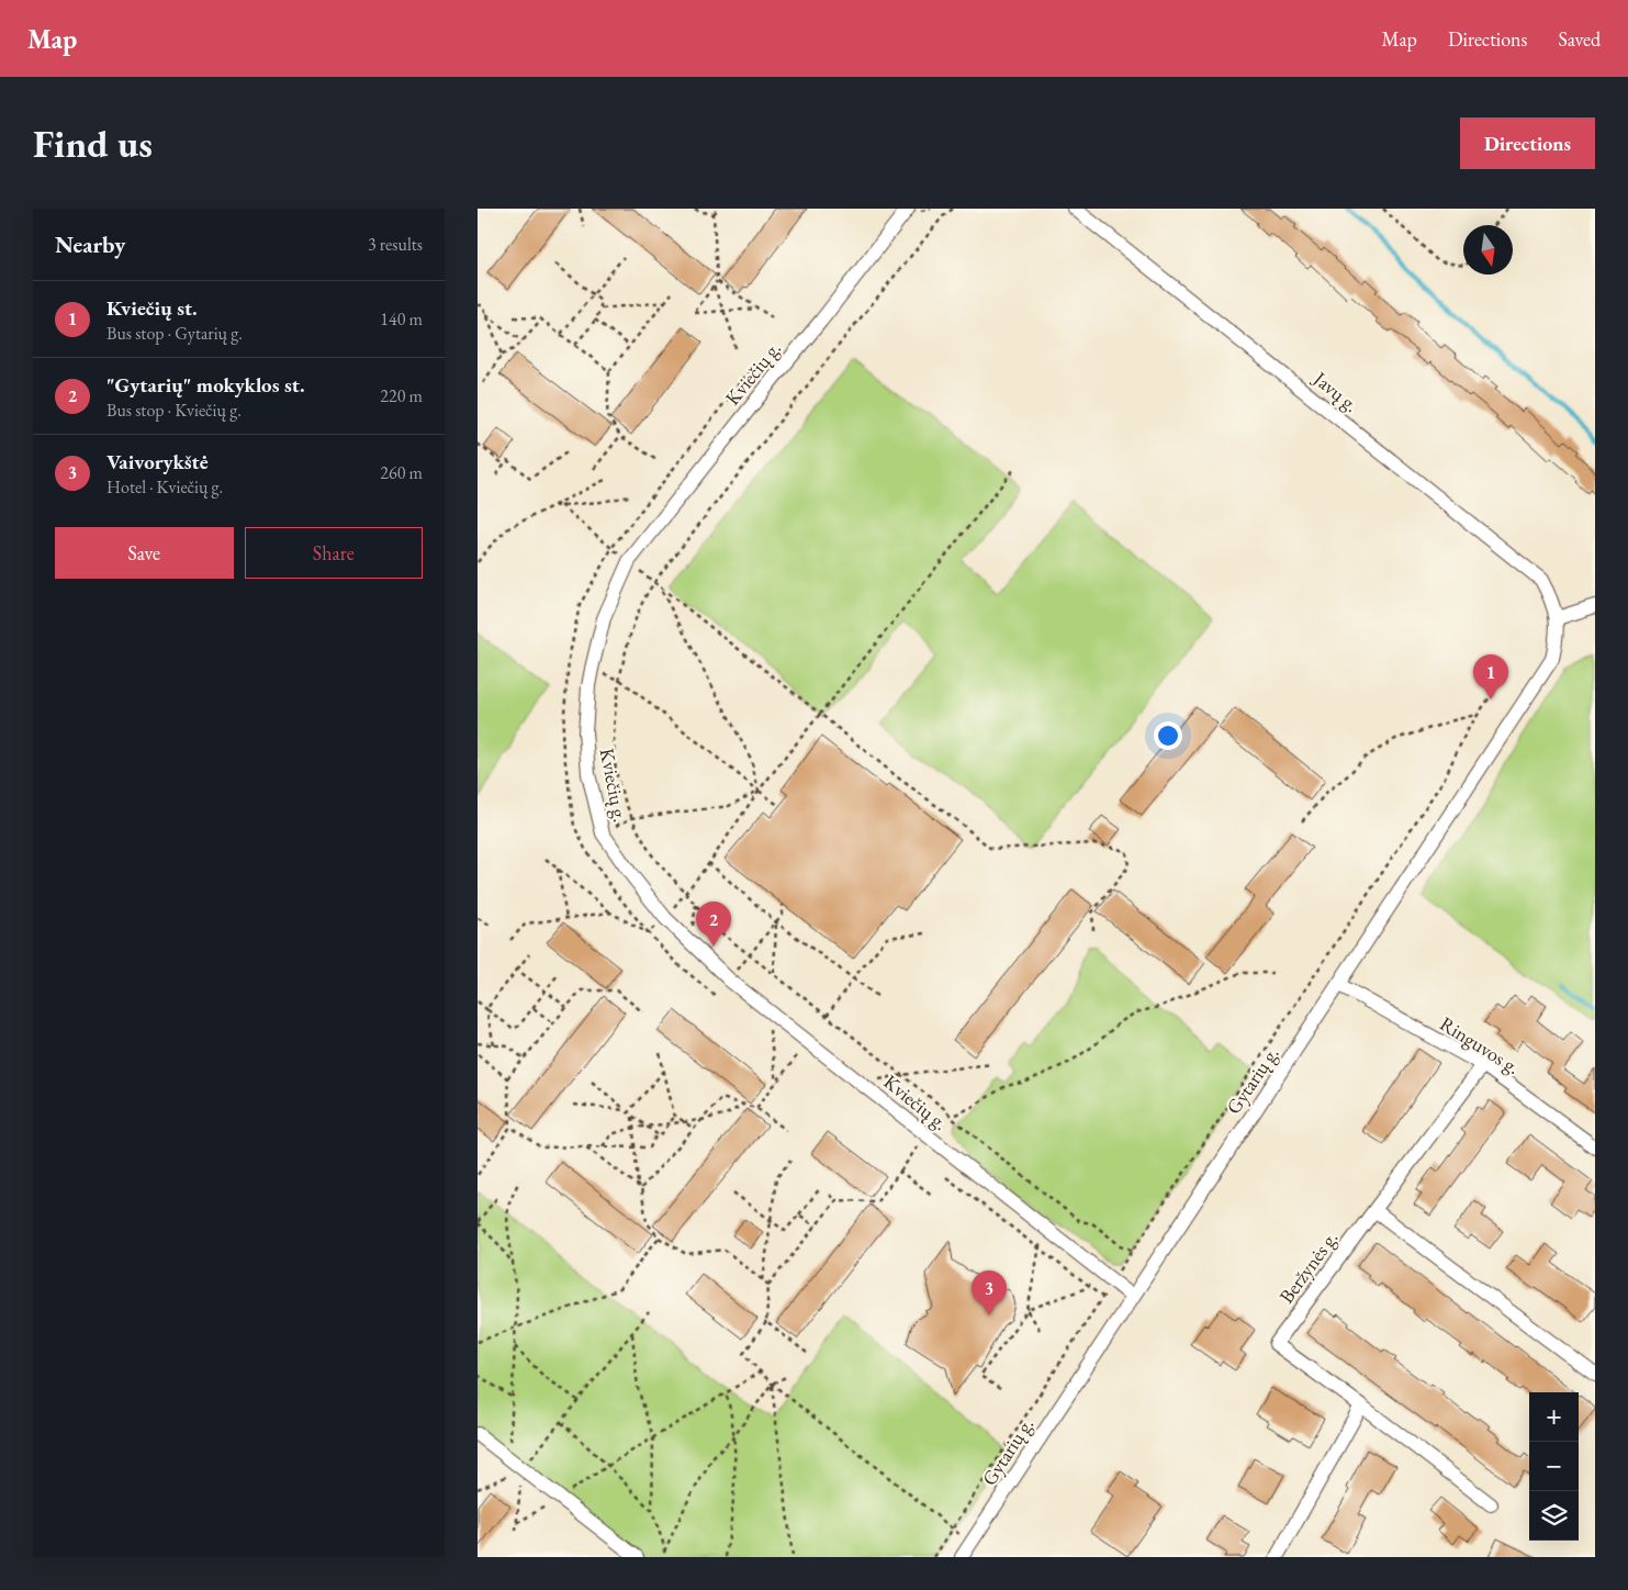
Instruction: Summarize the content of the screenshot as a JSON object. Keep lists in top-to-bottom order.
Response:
{
  "streets": {
    "street": [
      "Kviečių g.",
      "Javų g.",
      "Ringuvos g.",
      "Gytarių g.",
      "Beržynės g."
    ]
  },
  "crossings": [
    ["Kviečių g.", "Gytarių g."],
    ["Javų g.", "Gytarių g."],
    ["Ringuvos g.", "Gytarių g."]
  ],
  "north": "bottom",
  "page": {
    "header": "Map",
    "nav": ["Map", "Directions", "Saved"],
    "buttons": [
      "Directions",
      ["Save", "Share"]
    ],
    "title": "Find us",
    "heading": ["Nearby", "3 results"],
    "list": [
      {
        "mark": "1",
        "name": "Kviečių st.",
        "note": "Bus stop · Gytarių g.",
        "value": "140 m"
      },
      {
        "mark": "2",
        "name": "\"Gytarių\" mokyklos st.",
        "note": "Bus stop · Kviečių g.",
        "value": "220 m"
      },
      {
        "mark": "3",
        "name": "Vaivorykštė",
        "note": "Hotel · Kviečių g.",
        "value": "260 m"
      }
    ],
    "pins": ["1", "2", "3"],
    "map_buttons": ["+", "−"]
  }
}
